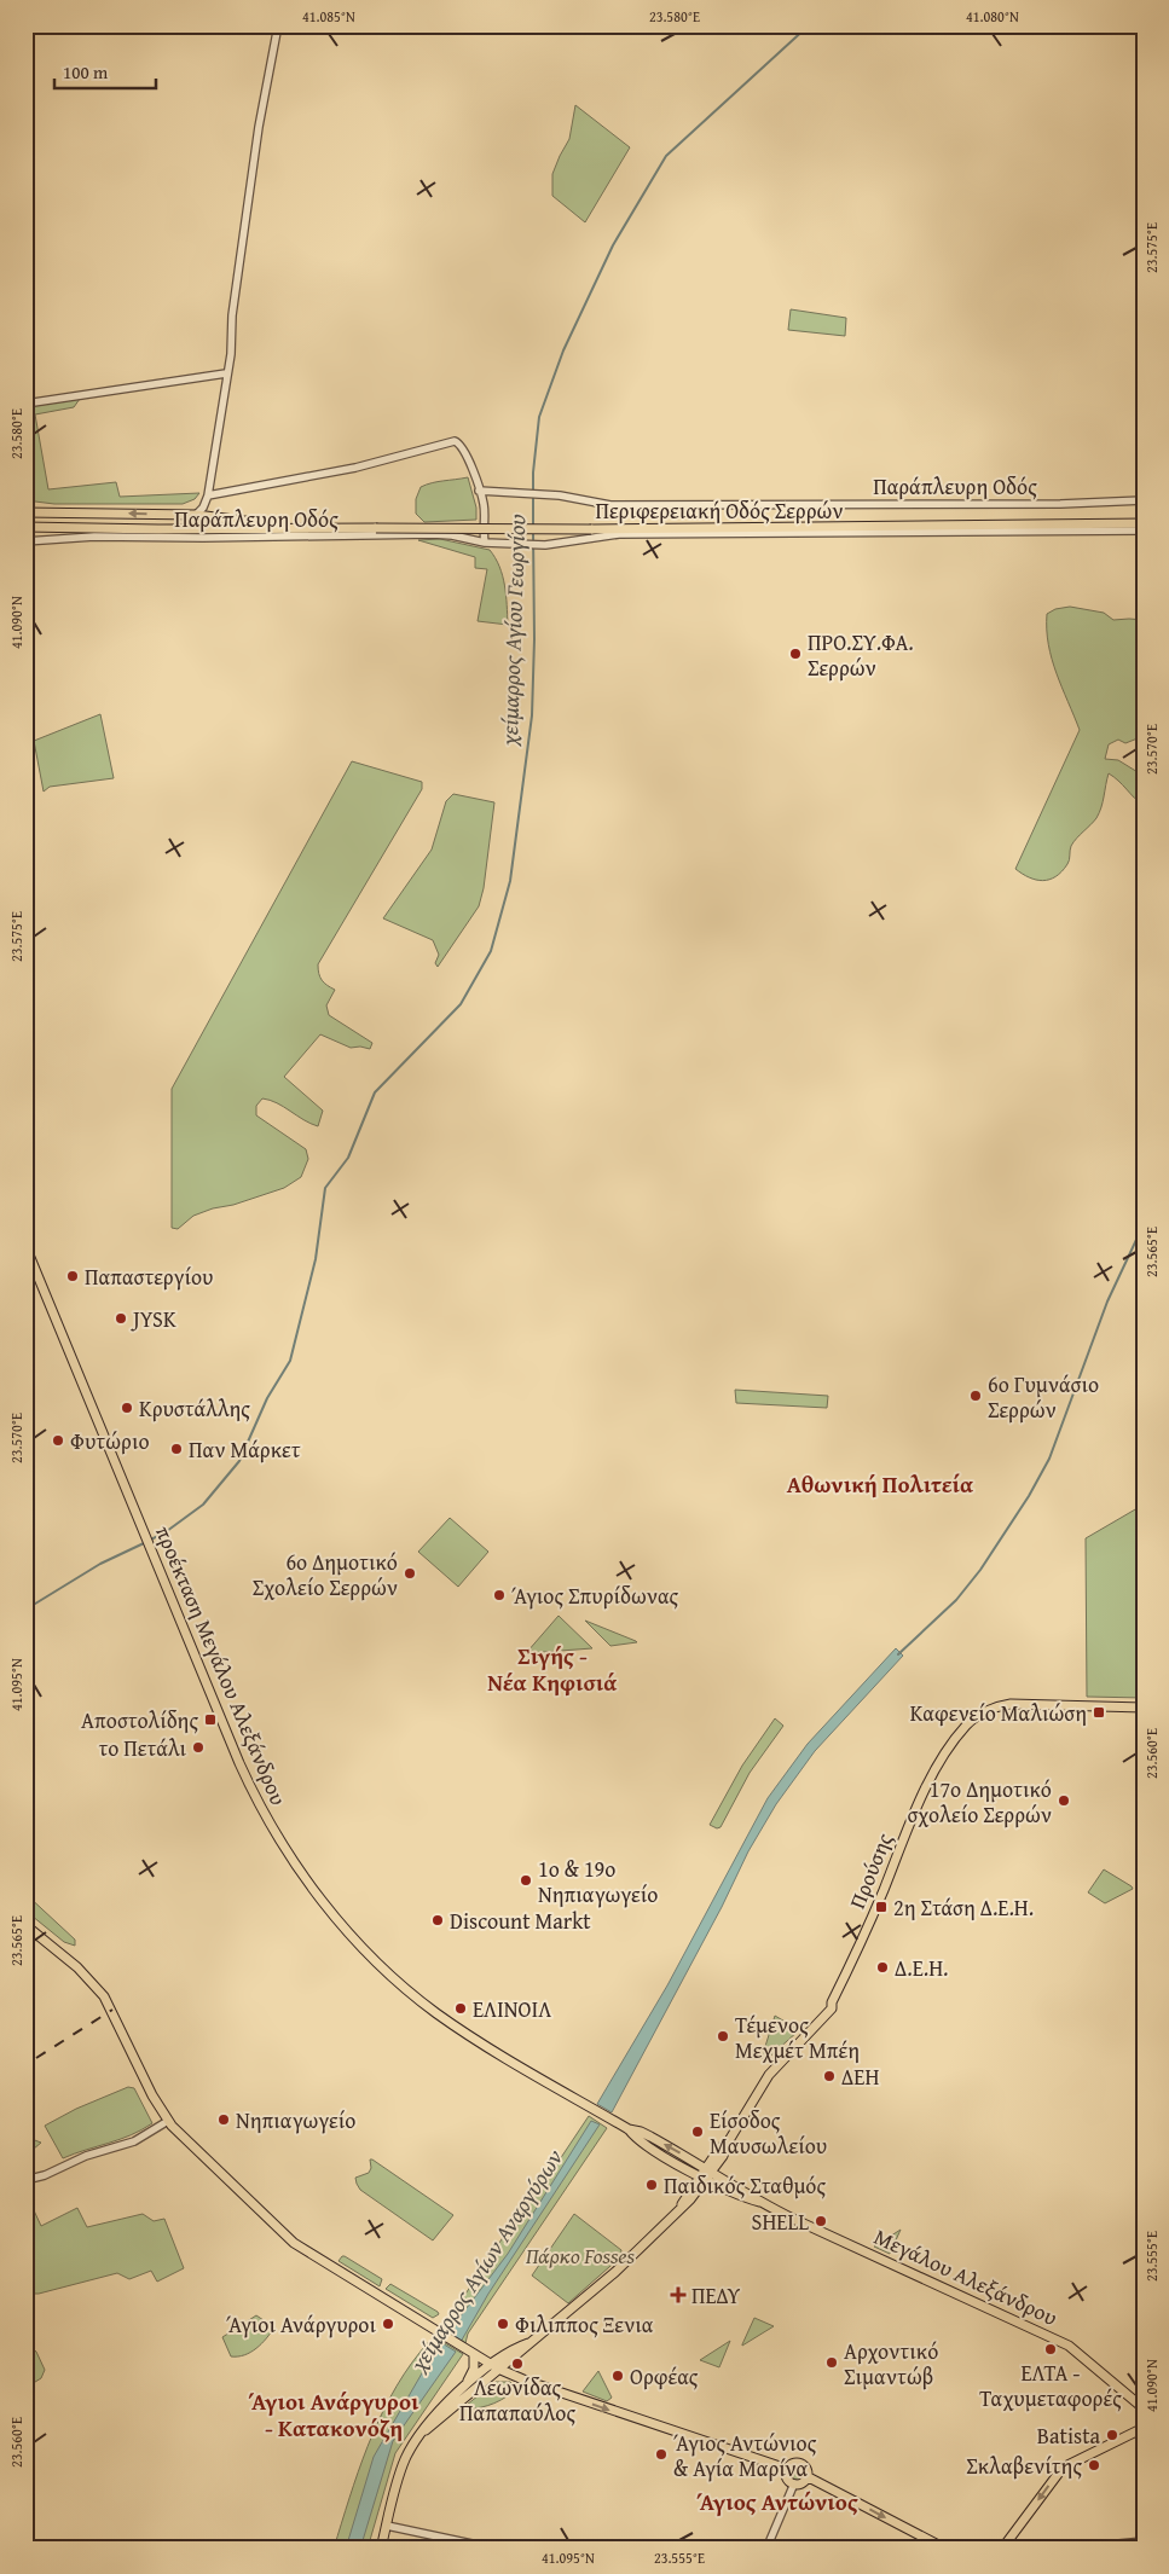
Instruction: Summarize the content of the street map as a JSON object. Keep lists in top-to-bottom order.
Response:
{
  "streets": {
    "main road": [
      "Περιφερειακή Οδός Σερρών",
      "προέκταση Μεγάλου Αλεξάνδρου",
      "Προύσης",
      "Μεγάλου Αλεξάνδρου"
    ],
    "street": ["Παράπλευρη Οδός"]
  },
  "crossings": [
    ["Παράπλευρη Οδός", "Περιφερειακή Οδός Σερρών"],
    ["προέκταση Μεγάλου Αλεξάνδρου", "Μεγάλου Αλεξάνδρου"],
    ["Προύσης", "Μεγάλου Αλεξάνδρου"]
  ],
  "districts": [
    "Αθωνική Πολιτεία",
    "Σιγής - Νέα Κηφισιά",
    "Άγιοι Ανάργυροι - Κατακονόζη",
    "Άγιος Αντώνιος"
  ],
  "water": ["χείμαρρος Αγίου Γεωργίου", "χείμαρρος Αγίων Αναργύρων"],
  "parks": ["Πάρκο Fosses"],
  "places": {
    "other": [
      "ΠΡΟ.ΣΥ.ΦΑ. Σερρών",
      "Παπαστεργίου",
      "JYSK",
      "6ο Γυμνάσιο Σερρών",
      "Κρυστάλλης",
      "Φυτώριο",
      "Παν Μάρκετ",
      "6ο Δημοτικό Σχολείο Σερρών",
      "Άγιος Σπυρίδωνας",
      "το Πετάλι",
      "17ο Δημοτικό σχολείο Σερρών",
      "1ο & 19ο Νηπιαγωγείο",
      "Discount Markt",
      "Δ.Ε.Η.",
      "ΕΛΙΝΟΙΛ",
      "Τέμενος Μεχμέτ Μπέη",
      "ΔΕΗ",
      "Νηπιαγωγείο",
      "Είσοδος Μαυσωλείου",
      "Παιδικός Σταθμός",
      "SHELL",
      "Άγιοι Ανάργυροι",
      "Φιλιππος Ξενια",
      "ΕΛΤΑ - Ταχυμεταφορές",
      "Αρχοντικό Σιμαντώβ",
      "Λεωνίδας Παπαπαύλος",
      "Ορφέας",
      "Batista",
      "Άγιος Αντώνιος & Αγία Μαρίνα",
      "Σκλαβενίτης"
    ],
    "transit": ["Καφενείο Μαλιώση", "Αποστολίδης", "2η Στάση Δ.Ε.Η."],
    "health": ["ΠΕΔΥ"]
  },
  "scale_bar": "100 m",
  "coordinates": [
    "41.085°N",
    "23.580°E",
    "41.080°N",
    "23.575°E",
    "41.090°N",
    "23.570°E",
    "23.565°E",
    "41.095°N",
    "23.560°E",
    "23.555°E"
  ]
}
